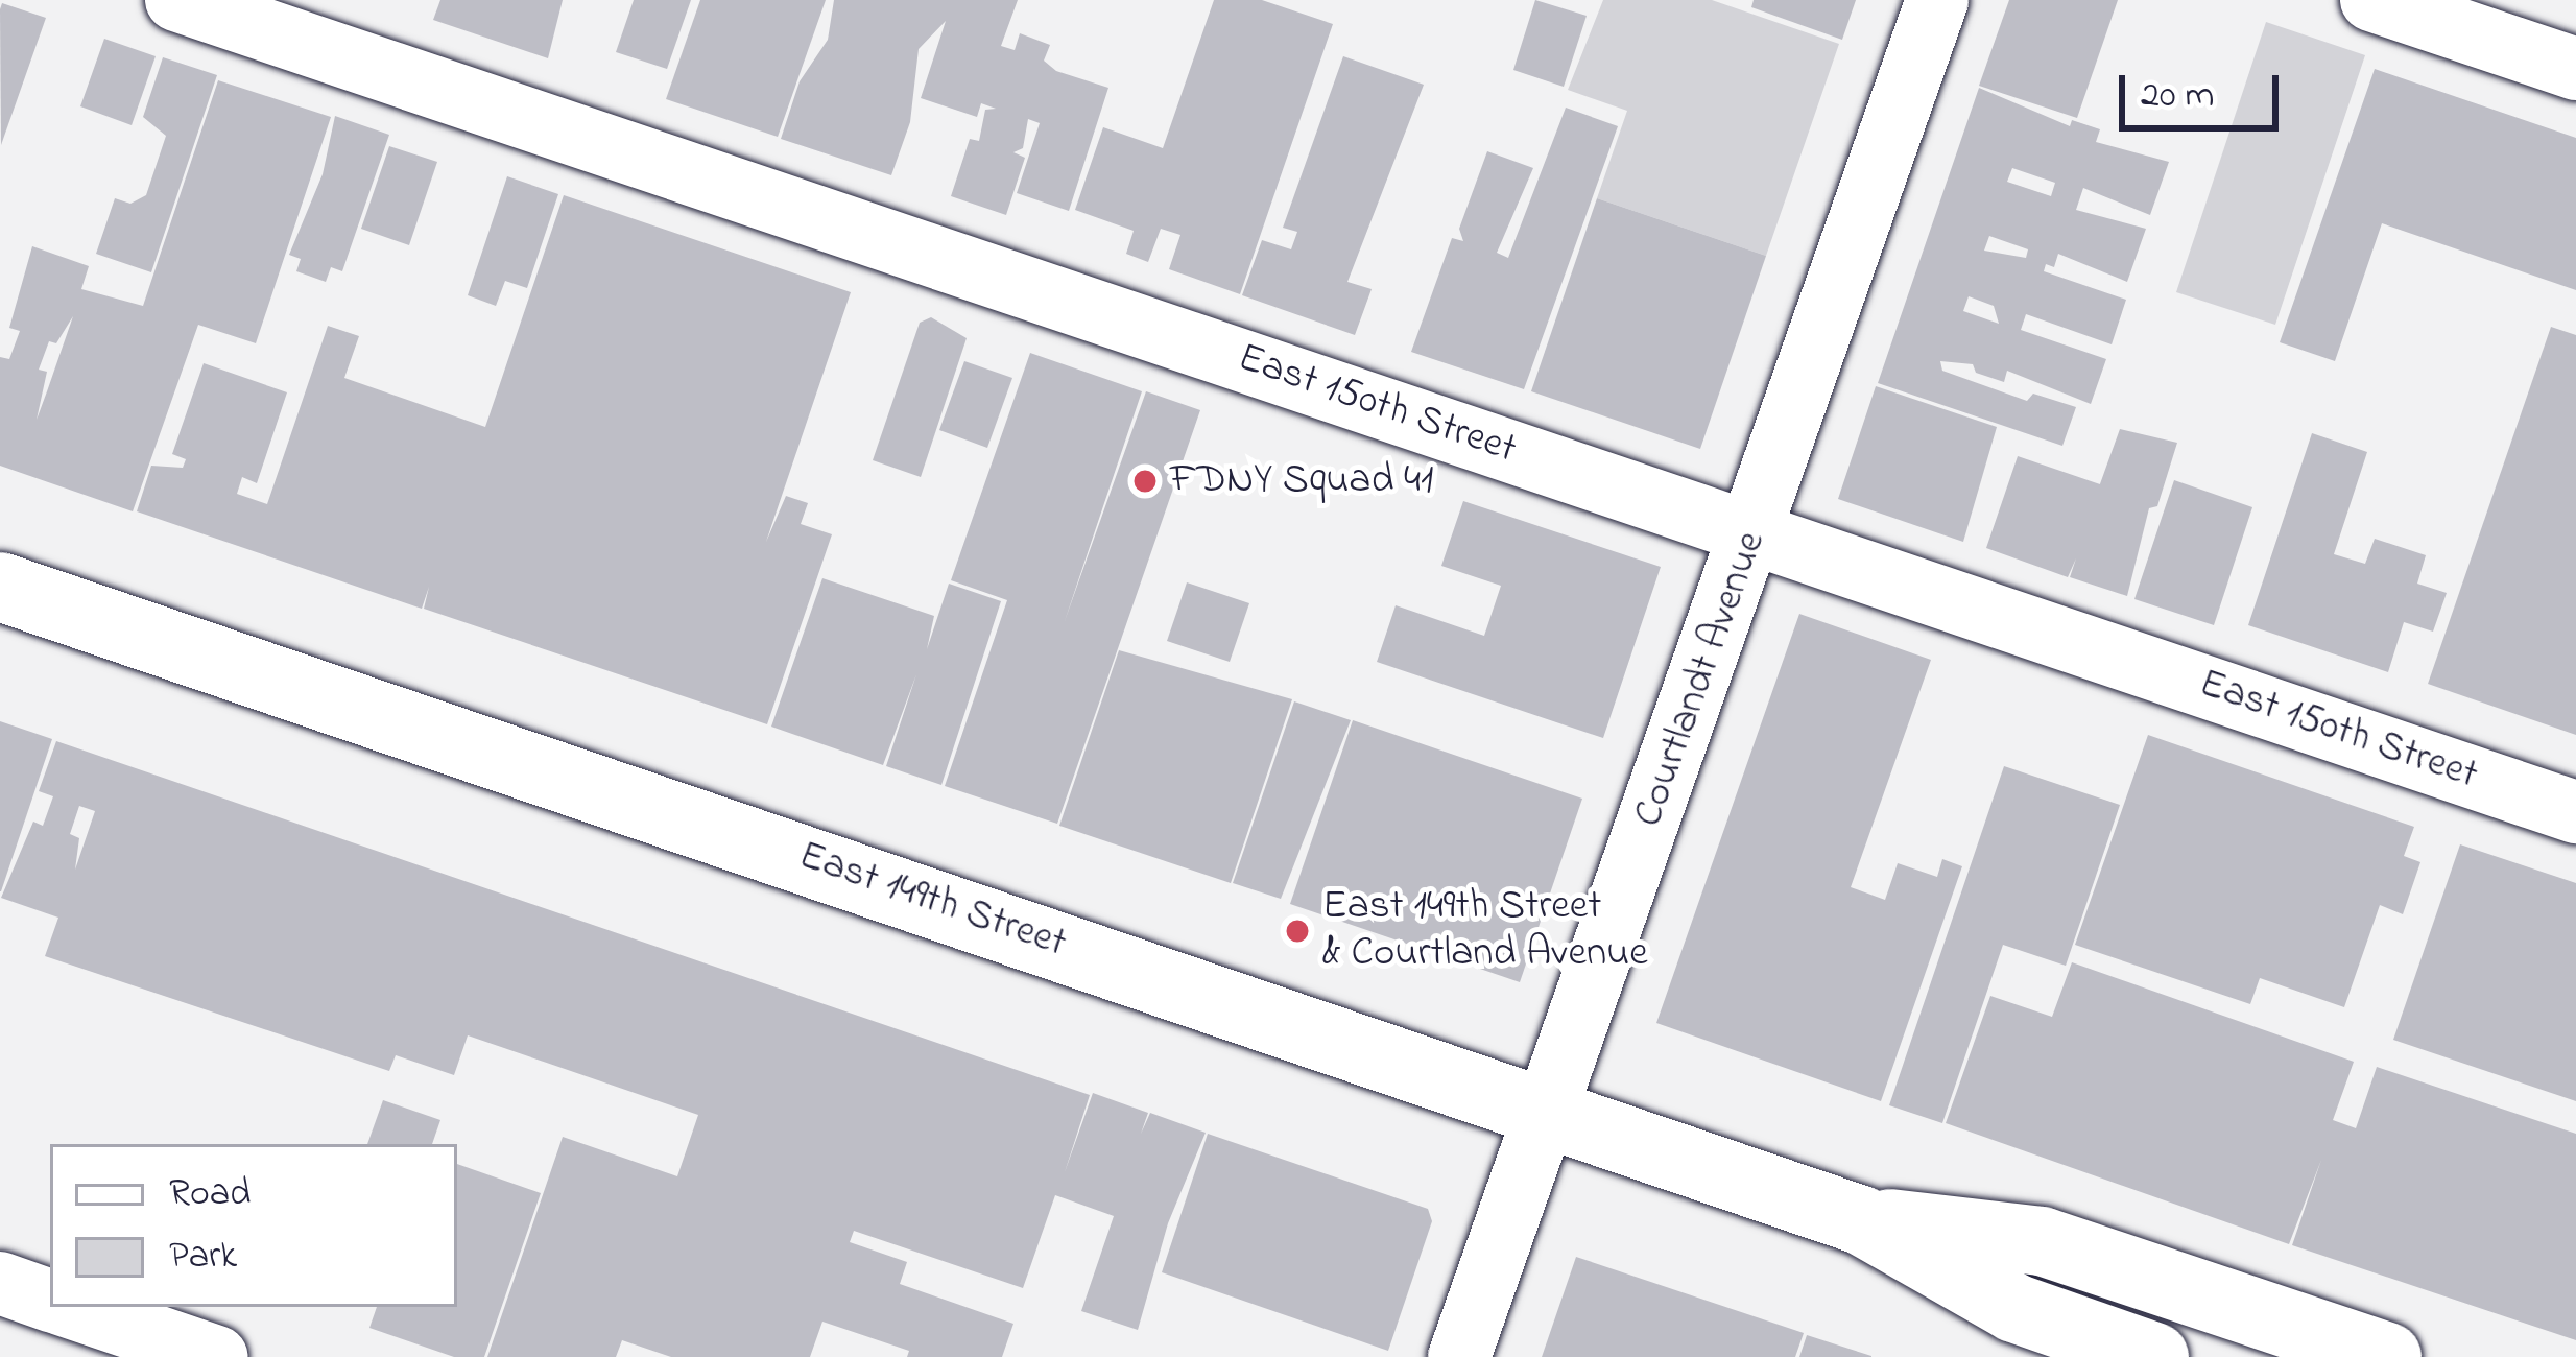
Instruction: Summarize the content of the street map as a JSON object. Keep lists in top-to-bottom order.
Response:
{
  "streets": {
    "main road": ["East 149th Street"],
    "street": ["East 150th Street", "Courtlandt Avenue"]
  },
  "crossings": [
    ["East 150th Street", "Courtlandt Avenue"],
    ["Courtlandt Avenue", "East 149th Street"]
  ],
  "places": ["FDNY Squad 41", "East 149th Street & Courtland Avenue"],
  "legend": ["Road", "Park"],
  "scale_bar": "20 m"
}
